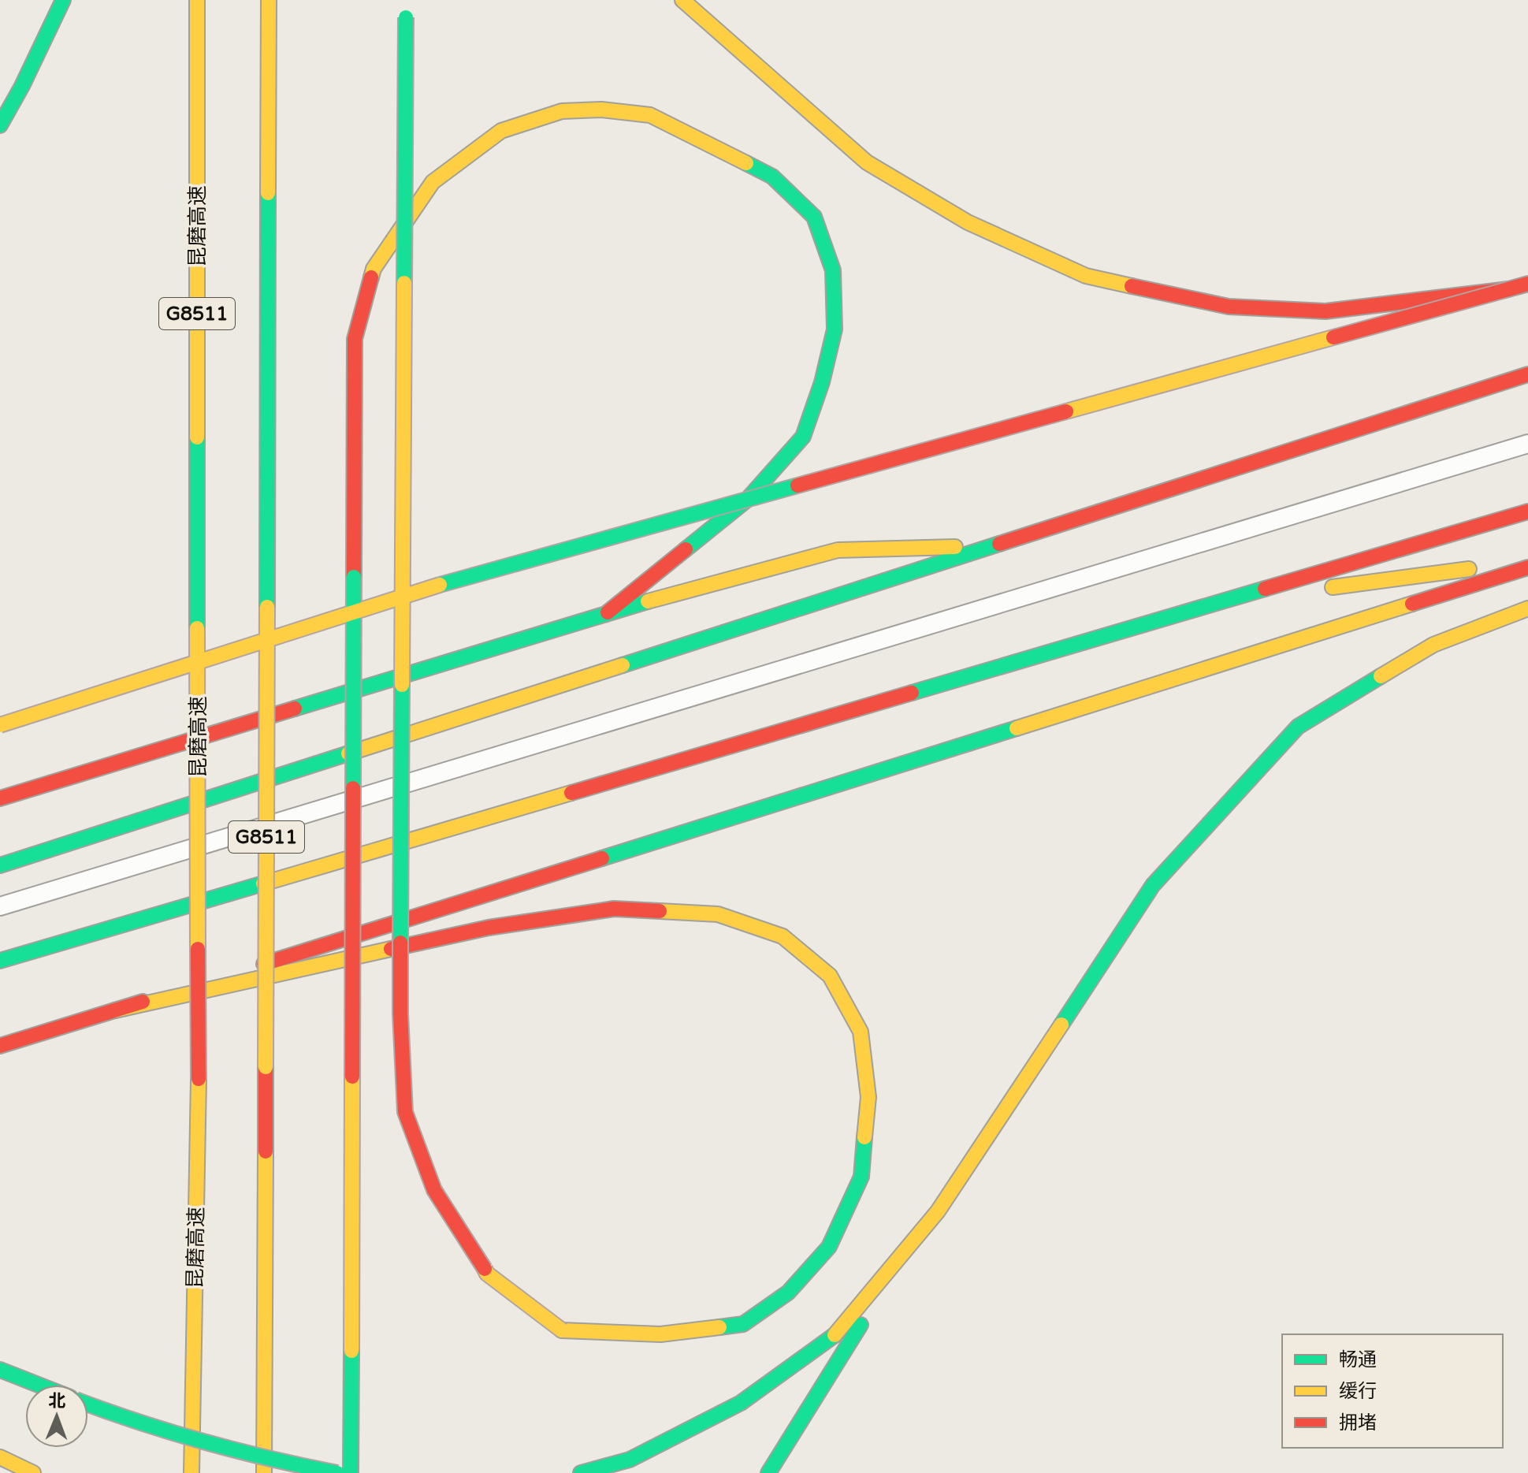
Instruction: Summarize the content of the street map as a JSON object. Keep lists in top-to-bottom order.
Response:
{
  "streets": {
    "main road": ["昆磨高速", "G8511"]
  },
  "legend": ["畅通", "缓行", "拥堵"],
  "north": "top"
}
